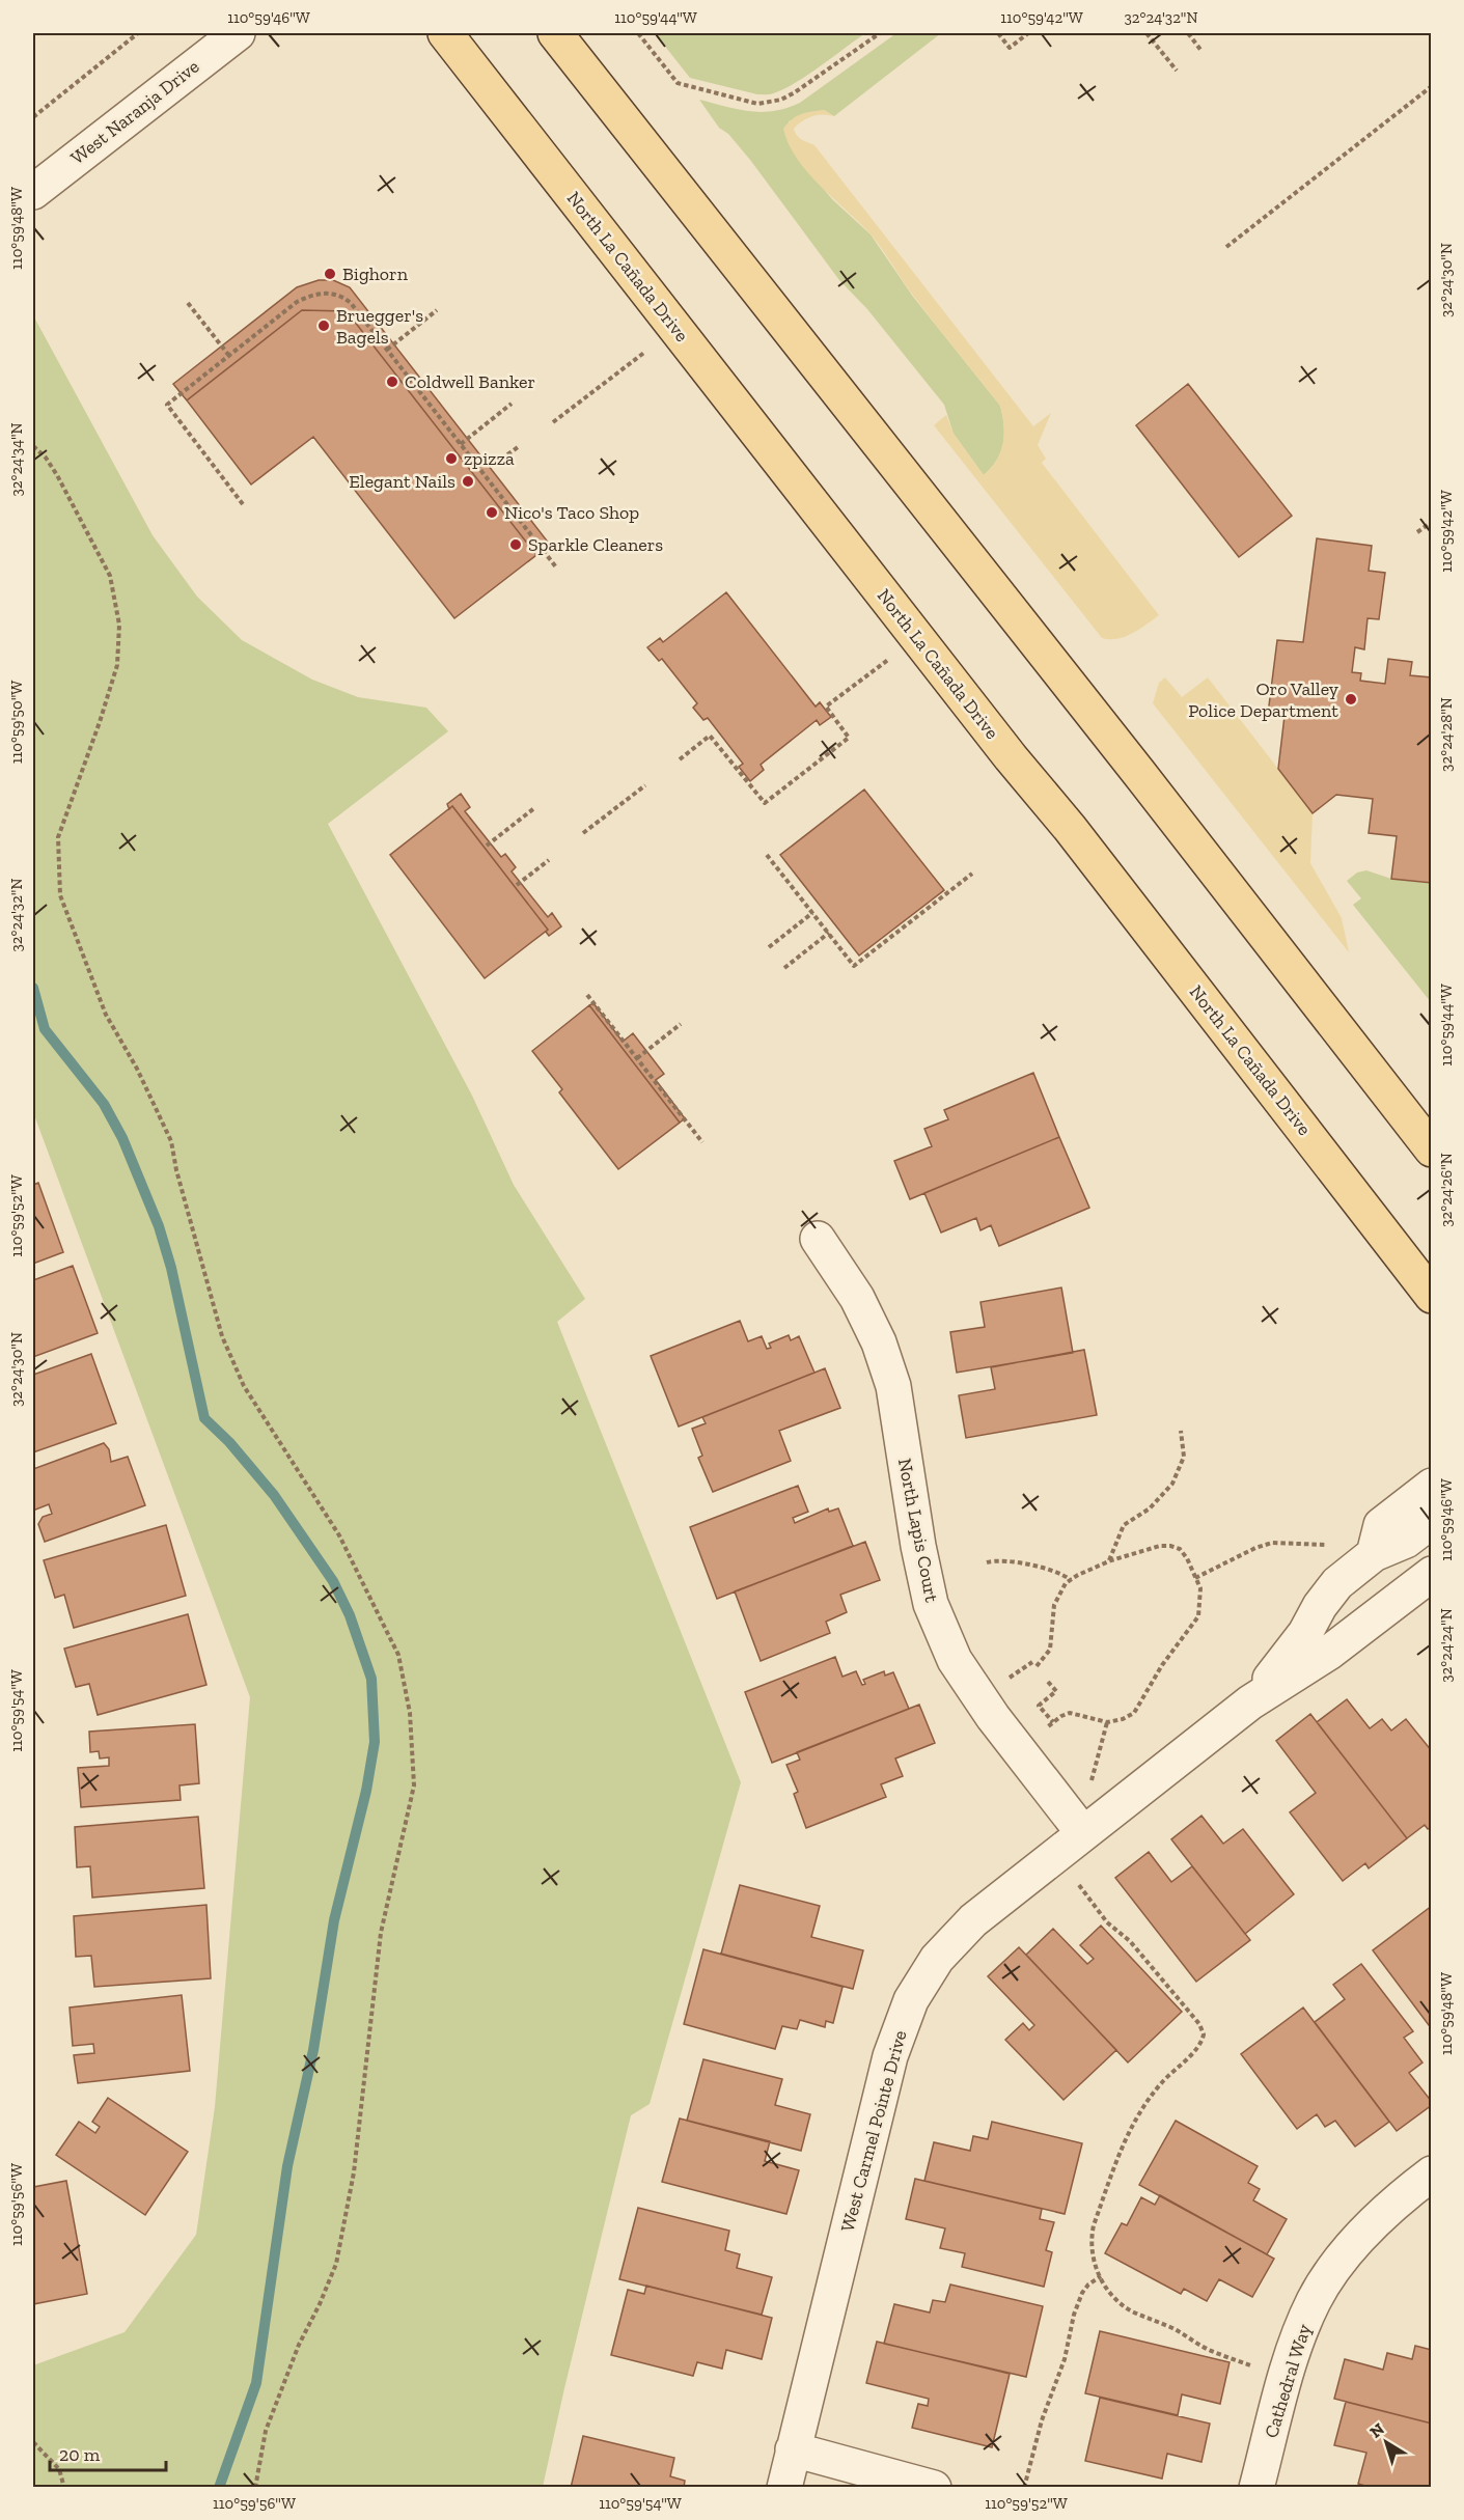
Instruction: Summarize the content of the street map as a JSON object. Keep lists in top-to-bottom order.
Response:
{
  "streets": {
    "main road": ["North La Cañada Drive"],
    "street": [
      "West Naranja Drive",
      "North Lapis Court",
      "West Carmel Pointe Drive",
      "Cathedral Way"
    ]
  },
  "crossings": [
    ["North Lapis Court", "West Carmel Pointe Drive"]
  ],
  "places": [
    "Bighorn",
    "Bruegger's Bagels",
    "Coldwell Banker",
    "zpizza",
    "Elegant Nails",
    "Nico's Taco Shop",
    "Sparkle Cleaners",
    "Oro Valley Police Department"
  ],
  "scale_bar": "20 m",
  "north": "top left",
  "coordinates": [
    "110°59'46\"W",
    "110°59'44\"W",
    "110°59'42\"W",
    "32°24'32\"N",
    "110°59'48\"W",
    "32°24'30\"N",
    "32°24'34\"N",
    "110°59'50\"W",
    "32°24'28\"N",
    "32°24'26\"N",
    "110°59'52\"W",
    "32°24'24\"N",
    "110°59'54\"W",
    "110°59'56\"W"
  ]
}
